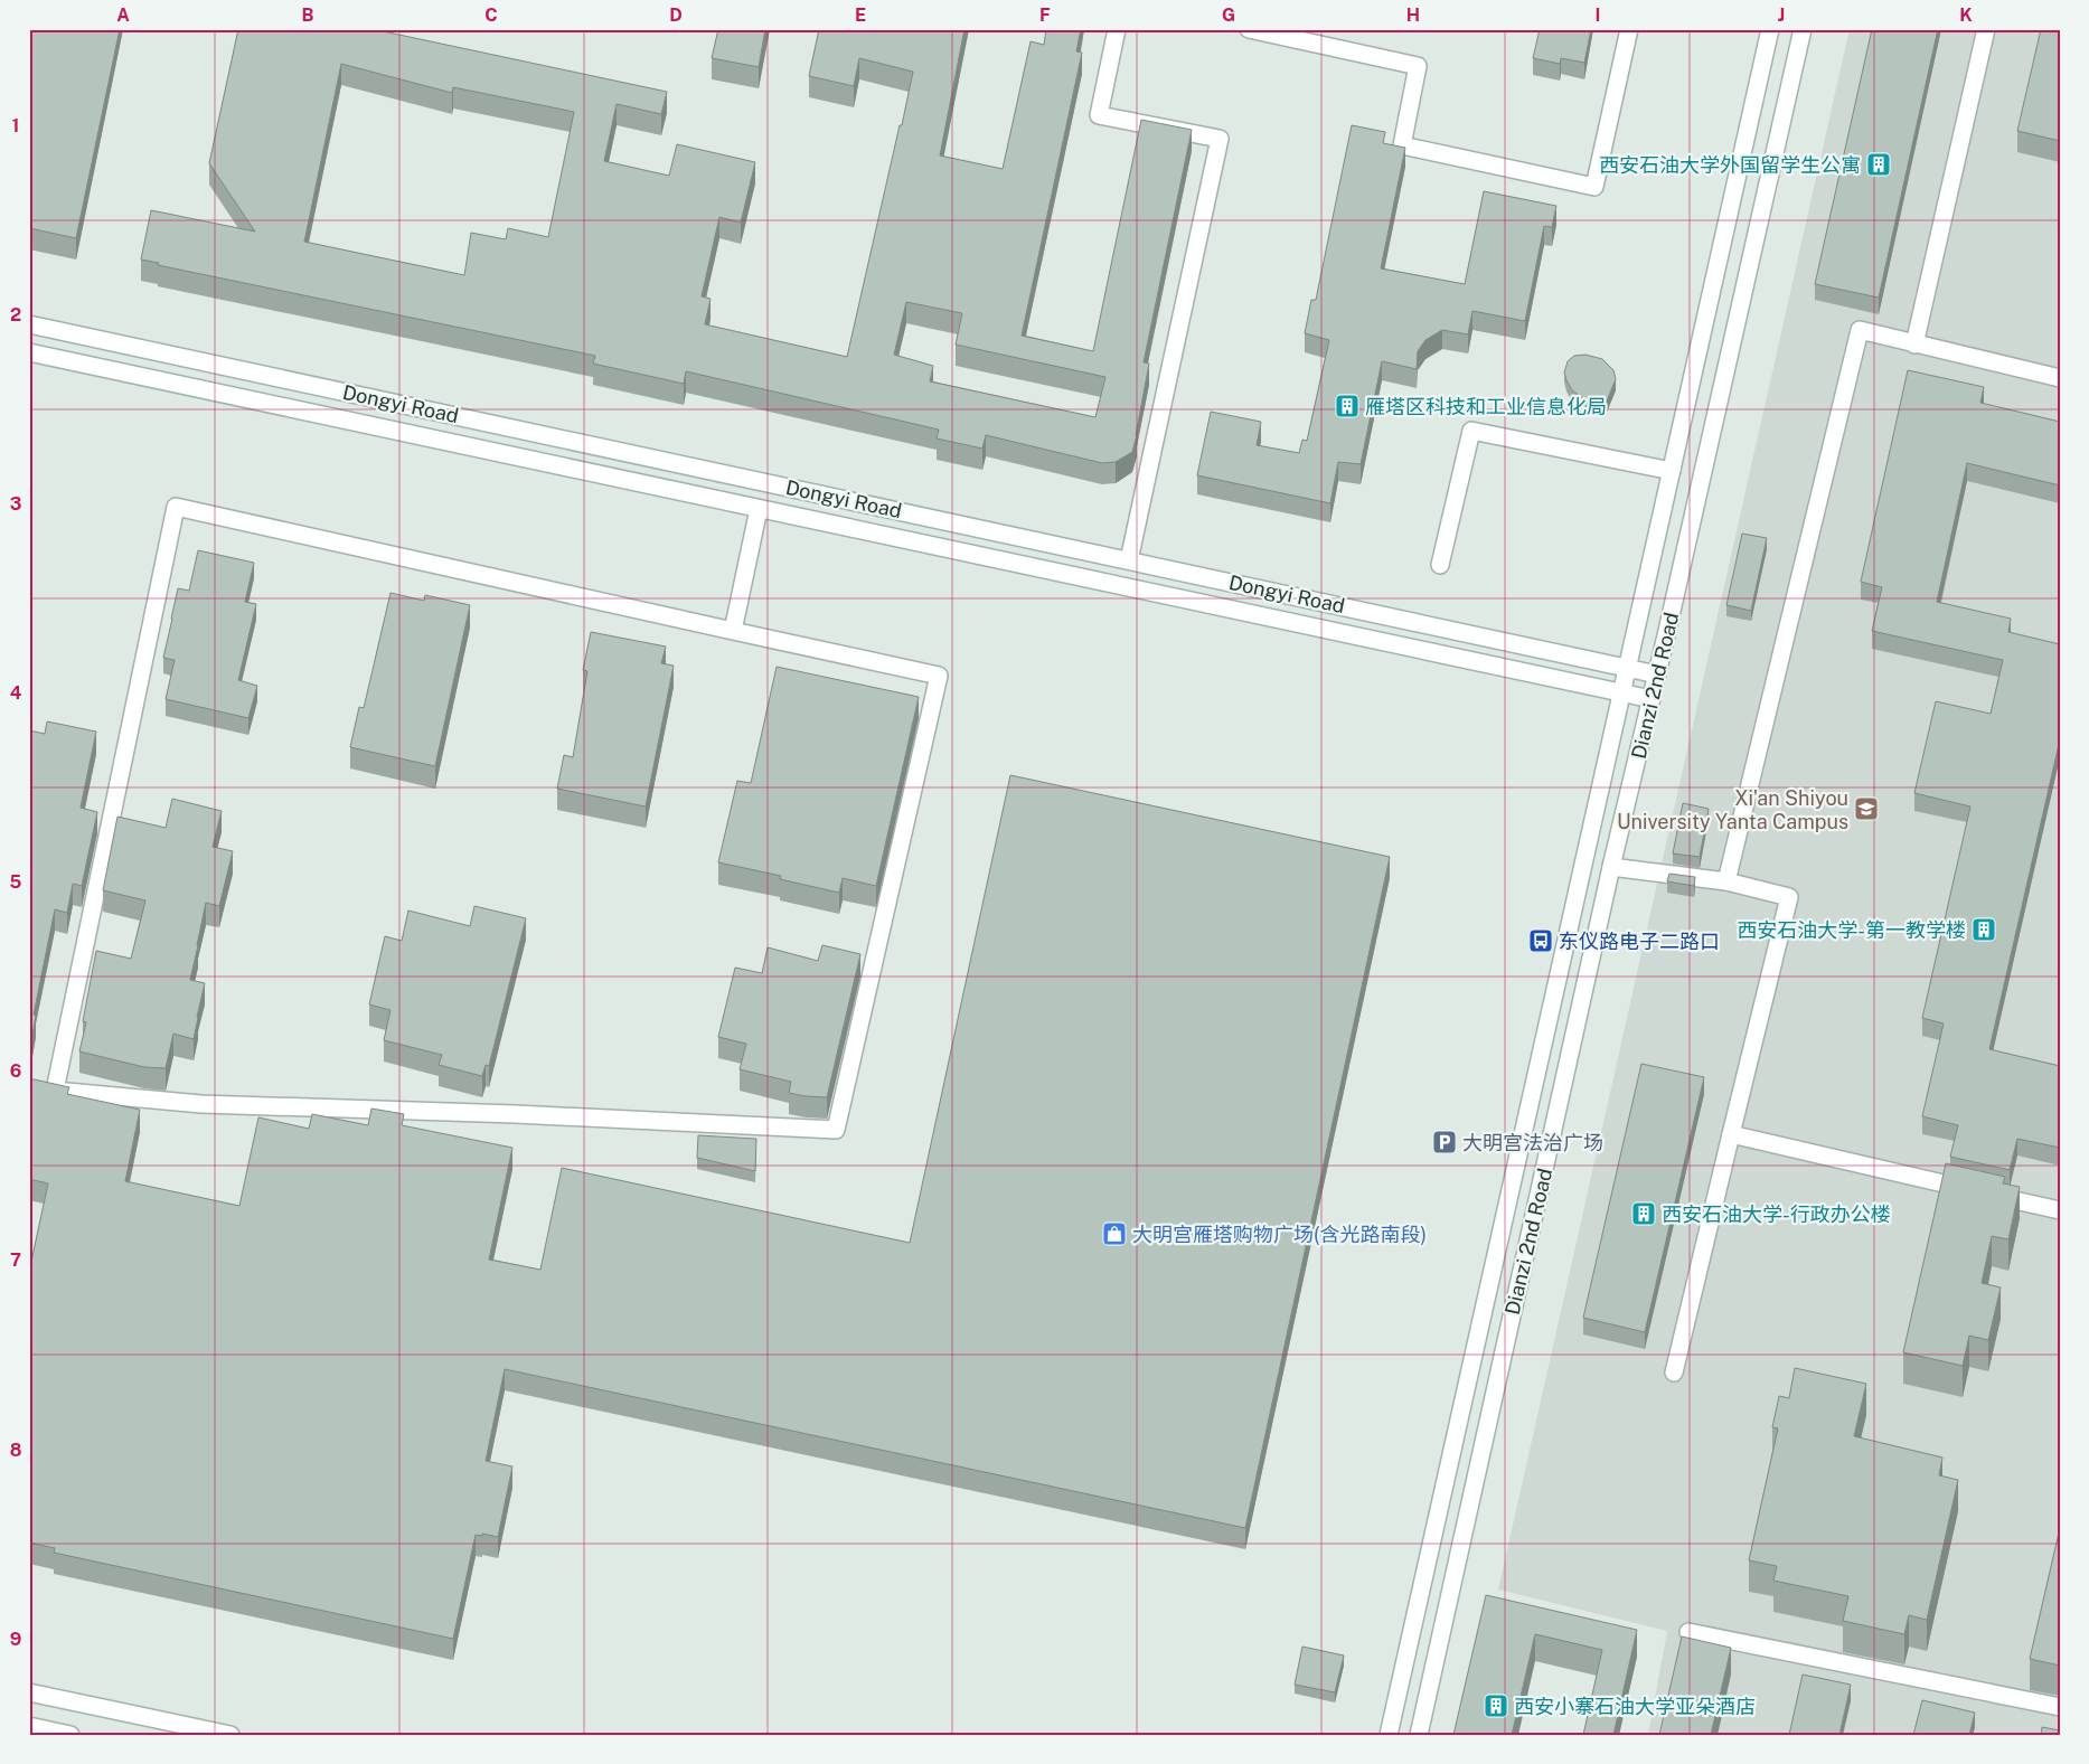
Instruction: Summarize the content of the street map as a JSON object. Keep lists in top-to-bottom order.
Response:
{
  "streets": {
    "street": ["Dongyi Road", "Dianzi 2nd Road"]
  },
  "crossings": [
    ["Dongyi Road", "Dianzi 2nd Road"]
  ],
  "places": {
    "building": [
      "西安石油大学外国留学生公寓",
      "雁塔区科技和工业信息化局",
      "西安石油大学-第一教学楼",
      "西安石油大学-行政办公楼",
      "西安小寨石油大学亚朵酒店"
    ],
    "school or university": ["Xi'an Shiyou University Yanta Campus"],
    "bus stop": ["东仪路电子二路口"],
    "parking": ["大明宫法治广场"],
    "shop": ["大明宫雁塔购物广场(含光路南段)"]
  },
  "grid": {
    "columns": [
      "A",
      "B",
      "C",
      "D",
      "E",
      "F",
      "G",
      "H",
      "I",
      "J",
      "K"
    ],
    "rows": [
      "1",
      "2",
      "3",
      "4",
      "5",
      "6",
      "7",
      "8",
      "9"
    ]
  }
}
